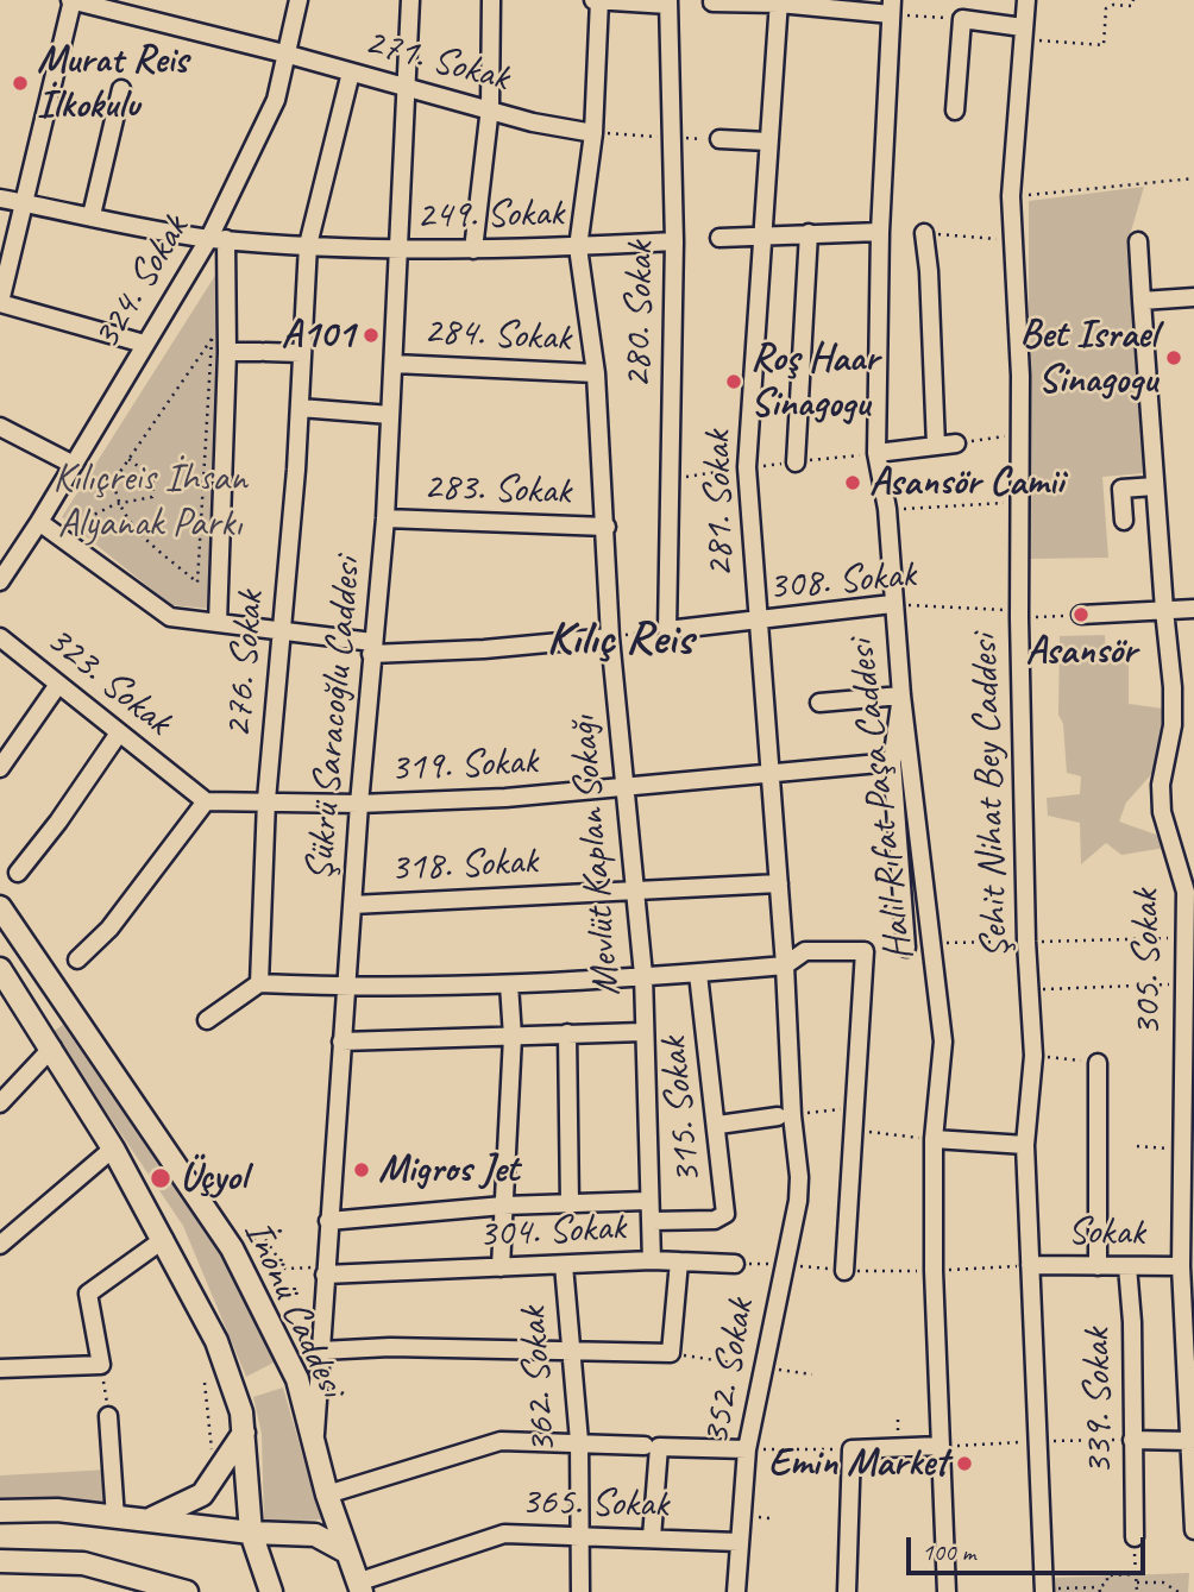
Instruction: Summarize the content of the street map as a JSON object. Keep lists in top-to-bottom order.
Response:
{
  "streets": {
    "main road": ["İnönü Caddesi"],
    "street": [
      "271. Sokak",
      "249. Sokak",
      "324. Sokak",
      "280. Sokak",
      "284. Sokak",
      "283. Sokak",
      "281. Sokak",
      "308. Sokak",
      "276. Sokak",
      "323. Sokak",
      "Şükrü Saracoğlu Caddesi",
      "319. Sokak",
      "Şehit Nihat Bey Caddesi",
      "Halil Rıfat Paşa Caddesi",
      "Mevlüt Kaplan Sokağı",
      "318. Sokak",
      "305. Sokak",
      "315. Sokak",
      "304. Sokak",
      "Sokak",
      "352. Sokak",
      "362. Sokak",
      "339. Sokak",
      "365. Sokak"
    ]
  },
  "crossings": [
    ["271. Sokak", "324. Sokak"],
    ["271. Sokak", "276. Sokak"],
    ["271. Sokak", "Şükrü Saracoğlu Caddesi"],
    ["271. Sokak", "Mevlüt Kaplan Sokağı"],
    ["249. Sokak", "324. Sokak"],
    ["249. Sokak", "280. Sokak"],
    ["249. Sokak", "276. Sokak"],
    ["249. Sokak", "Şükrü Saracoğlu Caddesi"],
    ["249. Sokak", "Mevlüt Kaplan Sokağı"],
    ["280. Sokak", "308. Sokak"],
    ["284. Sokak", "Şükrü Saracoğlu Caddesi"],
    ["284. Sokak", "Mevlüt Kaplan Sokağı"],
    ["283. Sokak", "Şükrü Saracoğlu Caddesi"],
    ["283. Sokak", "Mevlüt Kaplan Sokağı"],
    ["281. Sokak", "308. Sokak"],
    ["281. Sokak", "319. Sokak"],
    ["281. Sokak", "318. Sokak"],
    ["281. Sokak", "352. Sokak"],
    ["308. Sokak", "Şehit Nihat Bey Caddesi"],
    ["308. Sokak", "Halil Rıfat Paşa Caddesi"],
    ["276. Sokak", "319. Sokak"],
    ["Şükrü Saracoğlu Caddesi", "319. Sokak"],
    ["Şükrü Saracoğlu Caddesi", "318. Sokak"],
    ["Şükrü Saracoğlu Caddesi", "304. Sokak"],
    ["Şükrü Saracoğlu Caddesi", "İnönü Caddesi"],
    ["319. Sokak", "Mevlüt Kaplan Sokağı"],
    ["Şehit Nihat Bey Caddesi", "Sokak"],
    ["Mevlüt Kaplan Sokağı", "318. Sokak"],
    ["Mevlüt Kaplan Sokağı", "315. Sokak"],
    ["Mevlüt Kaplan Sokağı", "304. Sokak"],
    ["305. Sokak", "Sokak"],
    ["304. Sokak", "362. Sokak"],
    ["Sokak", "339. Sokak"],
    ["İnönü Caddesi", "365. Sokak"],
    ["352. Sokak", "365. Sokak"],
    ["362. Sokak", "365. Sokak"]
  ],
  "districts": ["Kılıç Reis"],
  "parks": ["Kılıçreis İhsan Alyanak Parkı"],
  "places": [
    "Murat Reis İlkokulu",
    "A101",
    "Bet Israel Sinagogu",
    "Roş Haar Sinagogu",
    "Asansör Camii",
    "Asansör",
    "Migros Jet",
    "Üçyol",
    "Emin Market"
  ],
  "scale_bar": "100 m"
}
